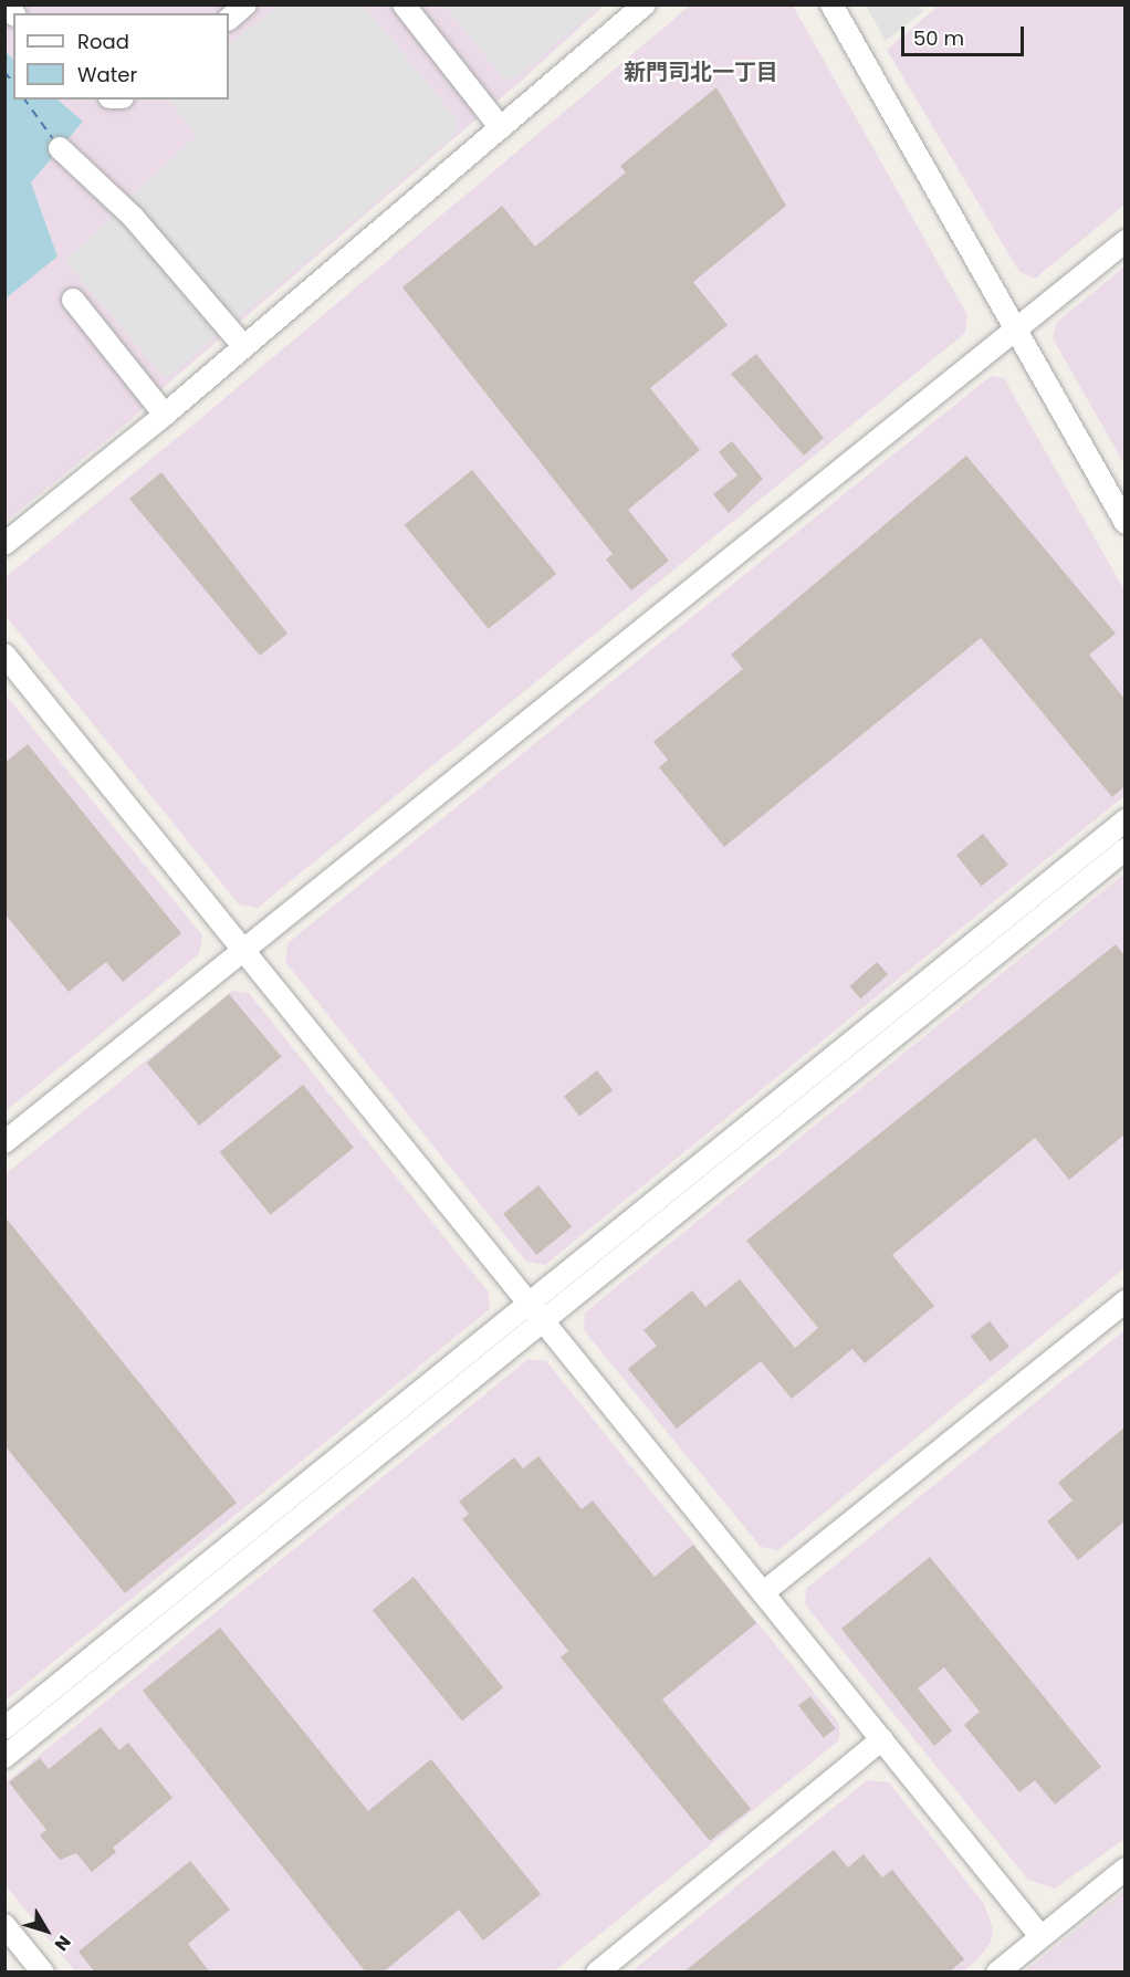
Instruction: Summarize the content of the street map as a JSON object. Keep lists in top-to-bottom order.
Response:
{
  "districts": ["新門司北一丁目"],
  "legend": ["Road", "Water"],
  "scale_bar": "50 m",
  "north": "bottom right"
}
